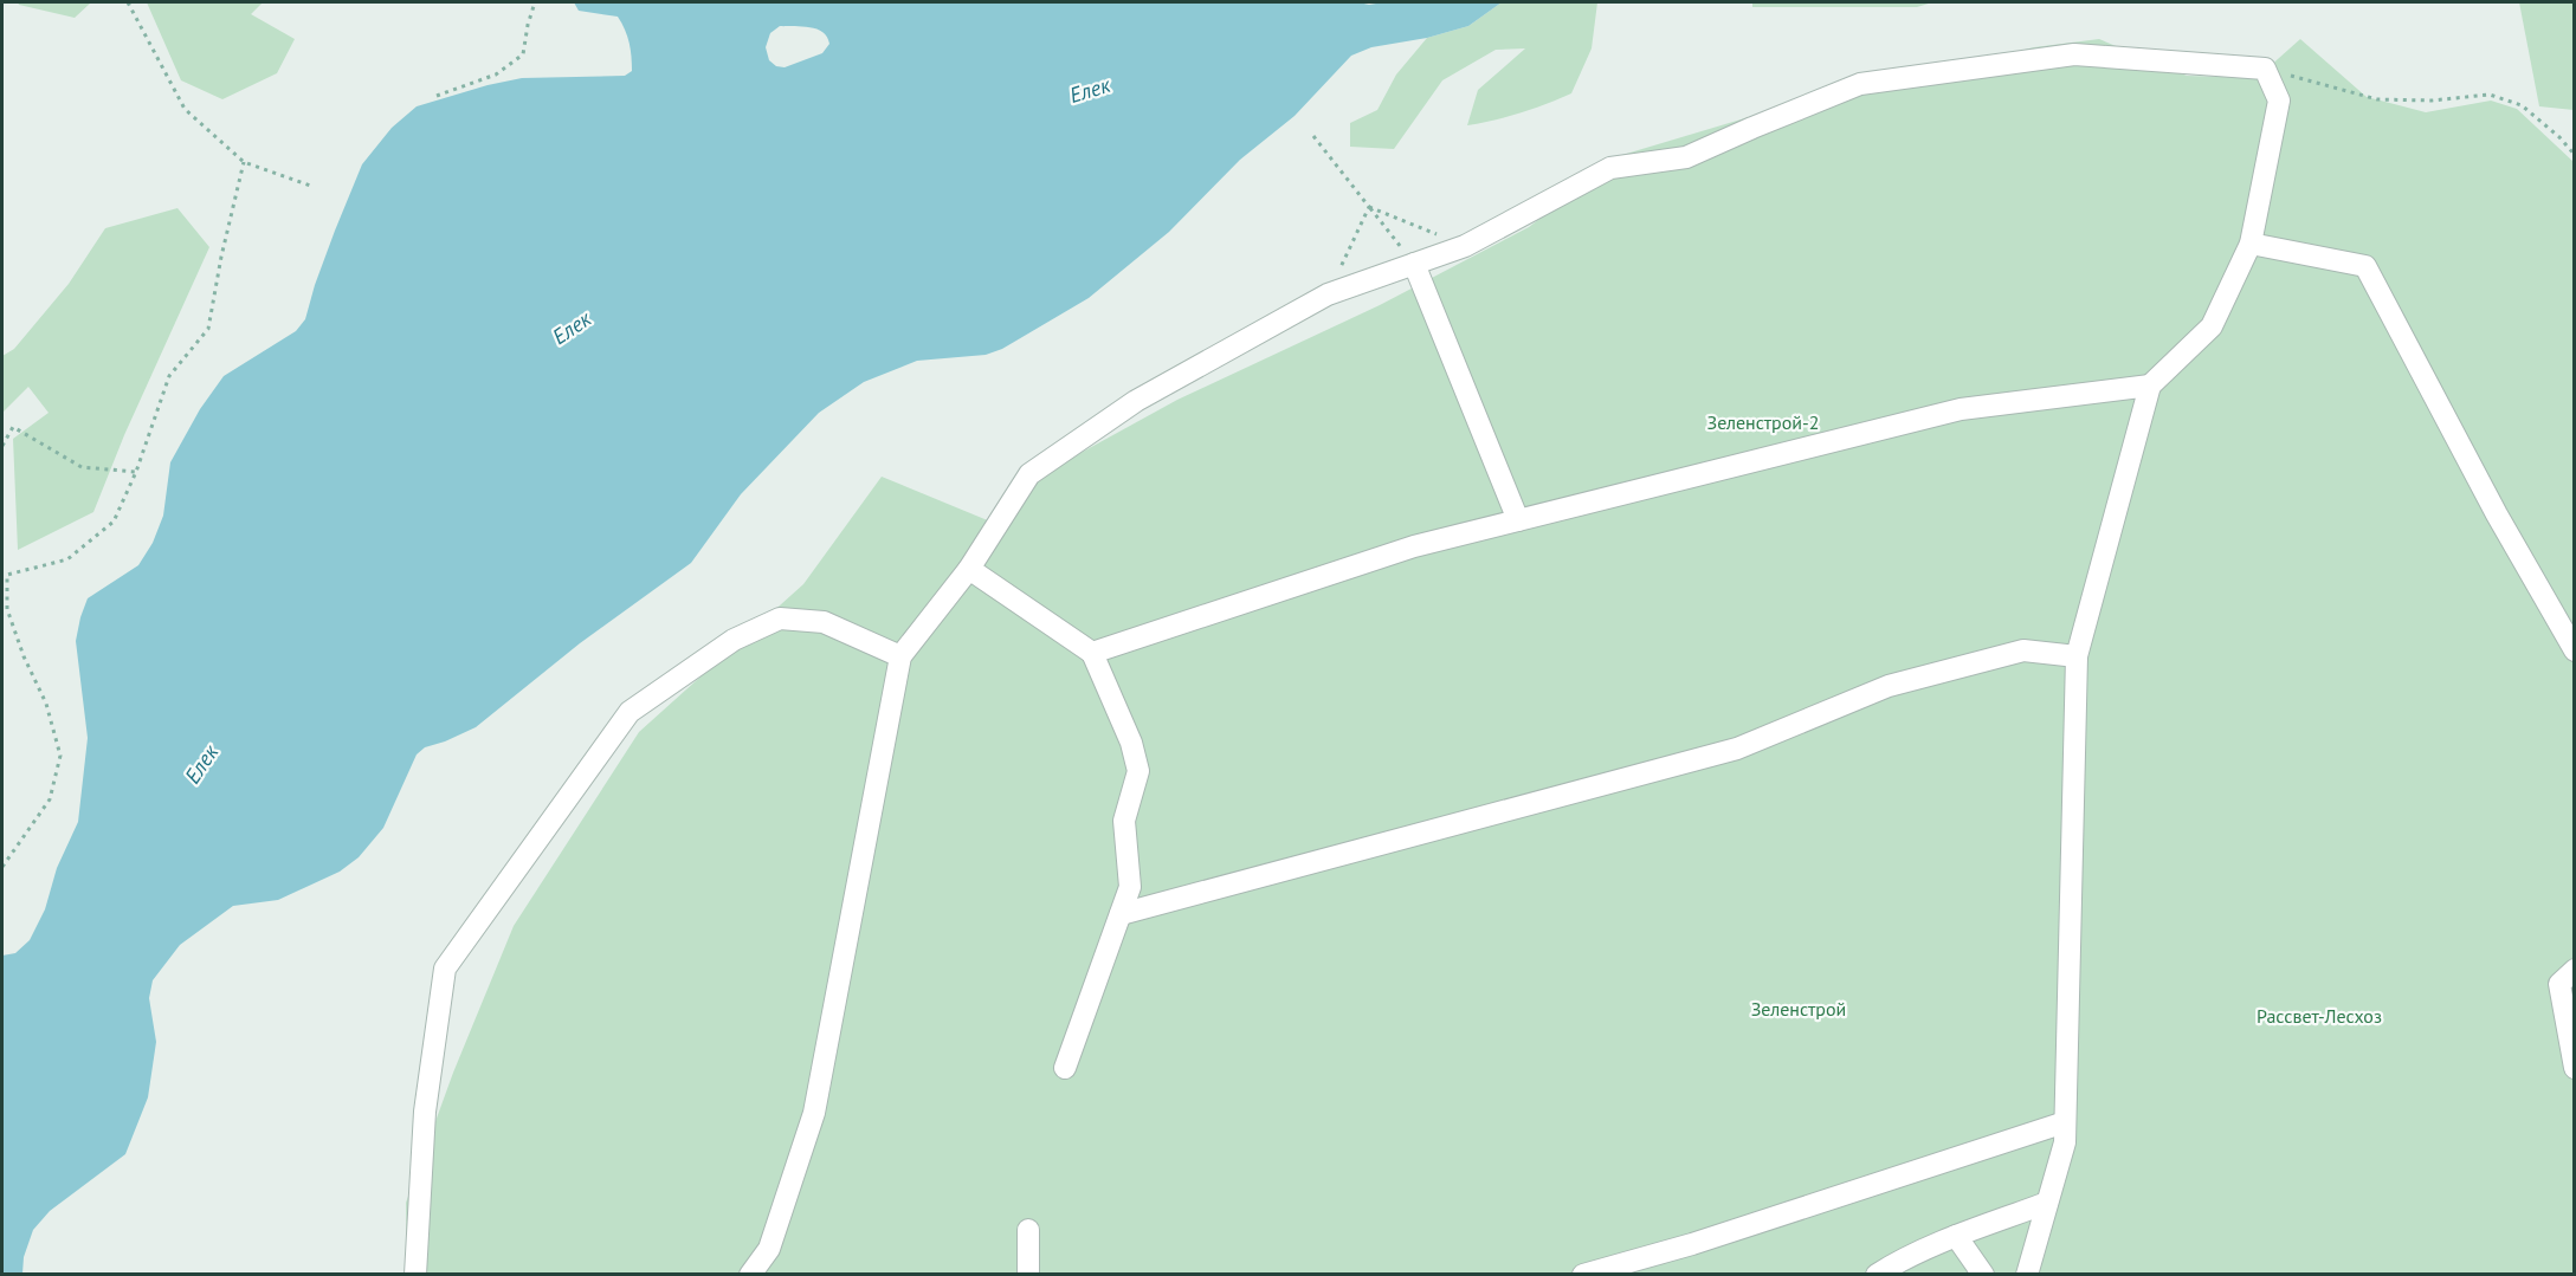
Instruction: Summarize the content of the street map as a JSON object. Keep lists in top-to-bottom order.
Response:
{
  "water": ["Елек"],
  "parks": ["Зеленстрой-2", "Зеленстрой", "Рассвет-Лесхоз"]
}
